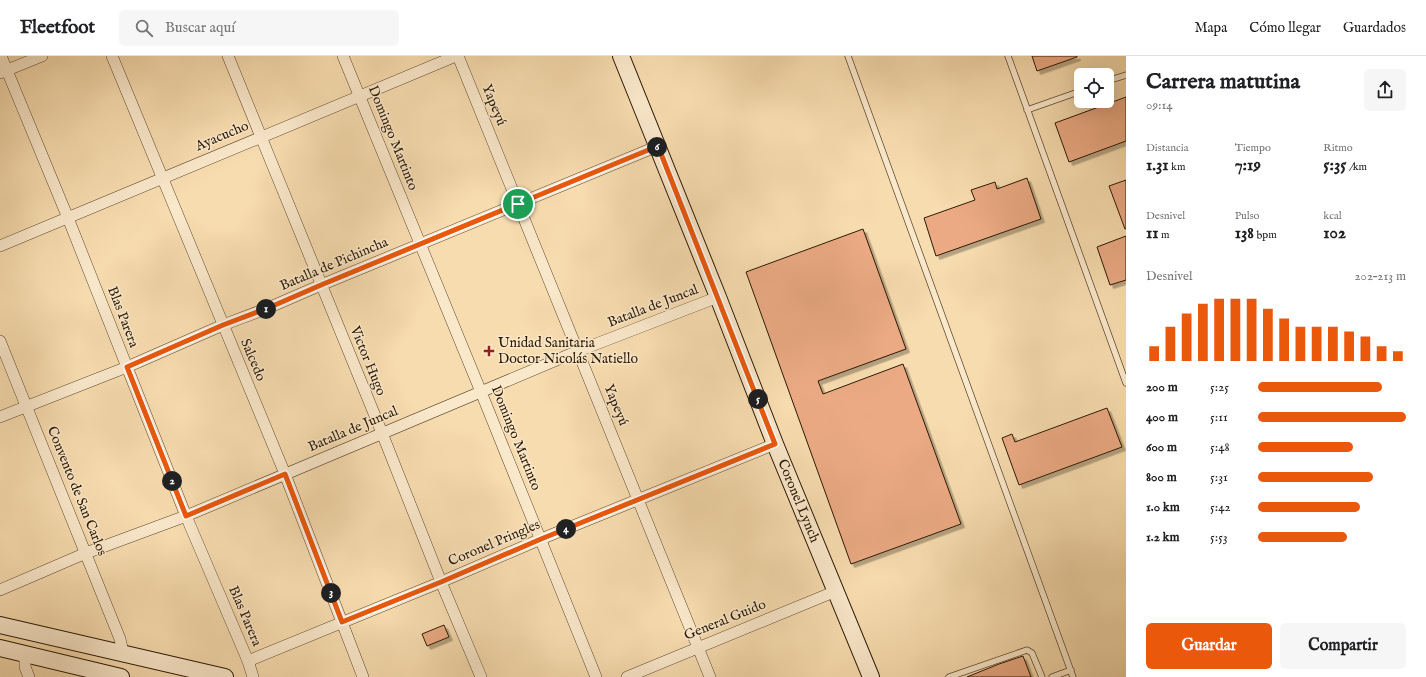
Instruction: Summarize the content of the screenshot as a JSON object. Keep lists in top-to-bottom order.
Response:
{
  "streets": {
    "main road": ["Coronel Lynch"],
    "street": [
      "Yapeyú",
      "Ayacucho",
      "Domingo Martinto",
      "Batalla de Pichincha",
      "Batalla de Juncal",
      "Blas Parera",
      "Salcedo",
      "Victor Hugo",
      "Convento de San Carlos",
      "Coronel Pringles",
      "General Guido"
    ]
  },
  "crossings": [
    ["Yapeyú", "Ayacucho"],
    ["Yapeyú", "Batalla de Pichincha"],
    ["Yapeyú", "Batalla de Juncal"],
    ["Yapeyú", "Coronel Pringles"],
    ["Yapeyú", "General Guido"],
    ["Ayacucho", "Domingo Martinto"],
    ["Ayacucho", "Blas Parera"],
    ["Ayacucho", "Salcedo"],
    ["Ayacucho", "Victor Hugo"],
    ["Domingo Martinto", "Batalla de Pichincha"],
    ["Domingo Martinto", "Batalla de Juncal"],
    ["Domingo Martinto", "Coronel Pringles"],
    ["Batalla de Pichincha", "Blas Parera"],
    ["Batalla de Pichincha", "Salcedo"],
    ["Batalla de Pichincha", "Victor Hugo"],
    ["Batalla de Pichincha", "Convento de San Carlos"],
    ["Batalla de Pichincha", "Coronel Lynch"],
    ["Batalla de Juncal", "Blas Parera"],
    ["Batalla de Juncal", "Salcedo"],
    ["Batalla de Juncal", "Victor Hugo"],
    ["Batalla de Juncal", "Convento de San Carlos"],
    ["Batalla de Juncal", "Coronel Lynch"],
    ["Blas Parera", "Coronel Pringles"],
    ["Salcedo", "Coronel Pringles"],
    ["Victor Hugo", "Coronel Pringles"],
    ["Coronel Lynch", "Coronel Pringles"],
    ["Coronel Lynch", "General Guido"]
  ],
  "places": {
    "health": ["Unidad Sanitaria Doctor Nicolás Natiello"]
  },
  "page": {
    "header": "Fleetfoot",
    "search": "Buscar aquí",
    "nav": ["Mapa", "Cómo llegar", "Guardados"],
    "heading": ["Carrera matutina", "09:14"],
    "stats": [
      ["Distancia", "1.31 km"],
      ["Tiempo", "7:19"],
      ["Ritmo", "5:35 /km"],
      ["Desnivel", "11 m"],
      ["Pulso", "138 bpm"],
      ["kcal", "102"]
    ],
    "pins": [
      "6",
      "1",
      "5",
      "2",
      "4",
      "3"
    ],
    "chart": ["Desnivel", "202–213 m"],
    "list": [
      {
        "name": "200 m",
        "note": "5:25"
      },
      {
        "name": "400 m",
        "note": "5:11"
      },
      {
        "name": "600 m",
        "note": "5:48"
      },
      {
        "name": "800 m",
        "note": "5:31"
      },
      {
        "name": "1.0 km",
        "note": "5:42"
      },
      {
        "name": "1.2 km",
        "note": "5:53"
      }
    ],
    "buttons": ["Guardar", "Compartir"]
  }
}
